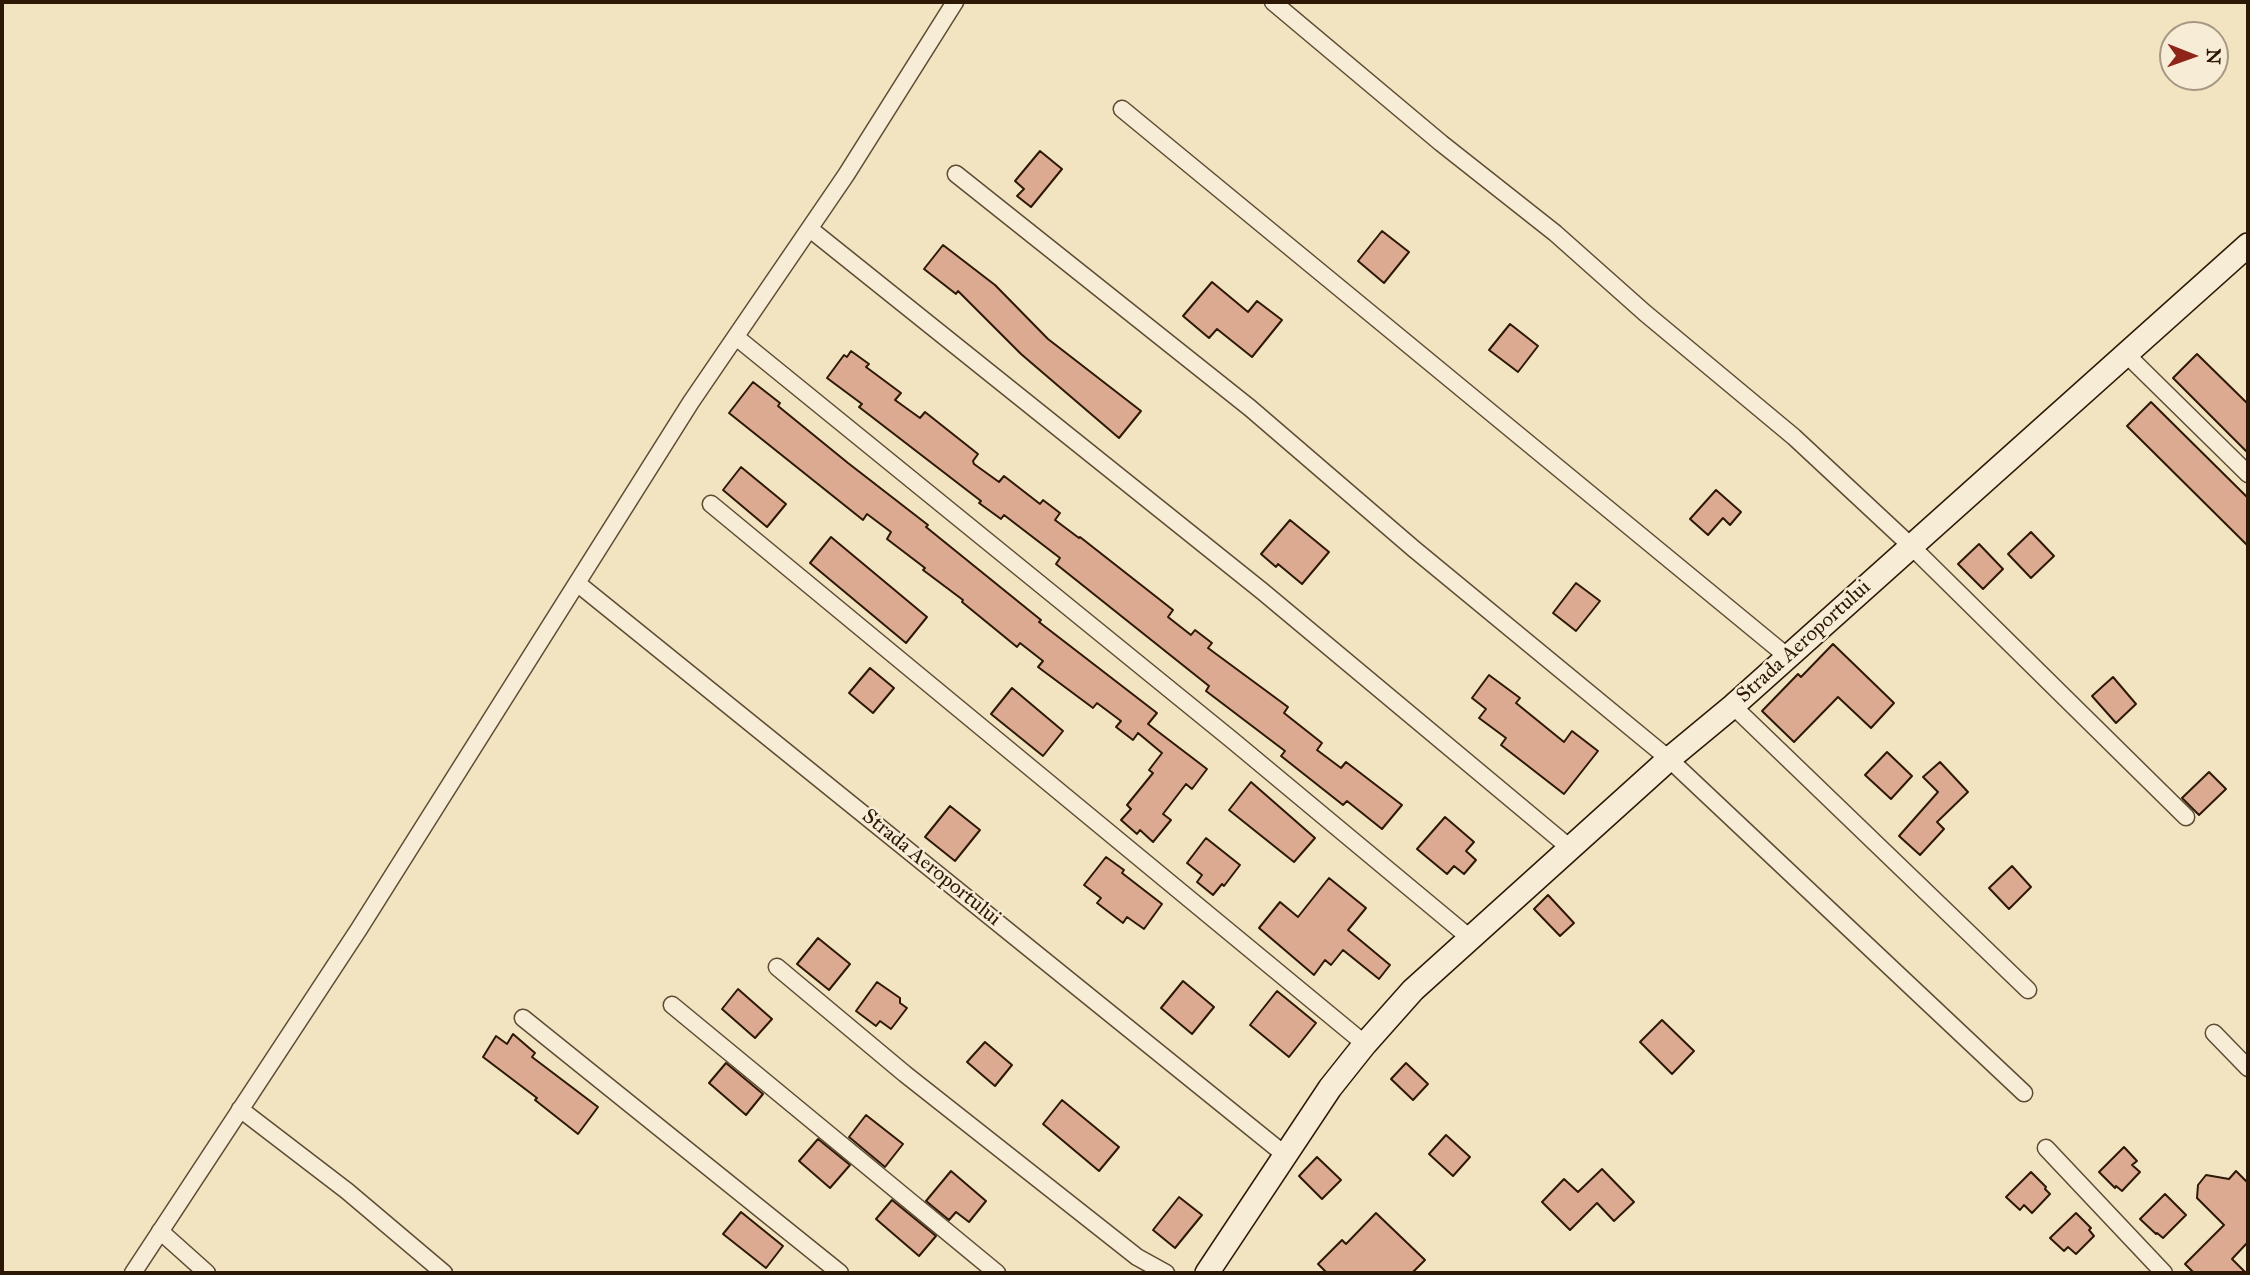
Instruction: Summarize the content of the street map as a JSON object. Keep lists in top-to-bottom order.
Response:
{
  "streets": {
    "street": ["Strada Aeroportului"]
  },
  "north": "right"
}
